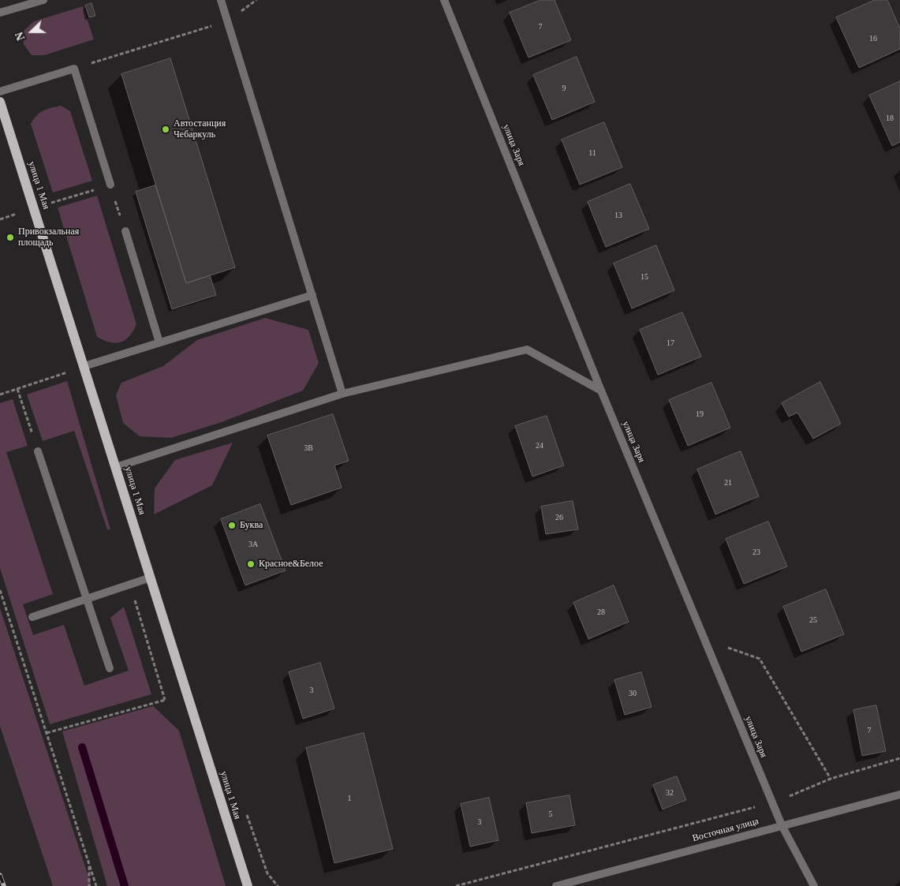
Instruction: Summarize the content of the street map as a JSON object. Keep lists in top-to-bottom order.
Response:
{
  "streets": {
    "main road": ["улица 1 Мая"],
    "street": ["улица Заря", "Восточная улица"]
  },
  "crossings": [
    ["улица Заря", "Восточная улица"]
  ],
  "places": [
    "Автостанция Чебаркуль",
    "Привокзальная площадь",
    "Буква",
    "Красное&Белое"
  ],
  "house_numbers": [
    "7",
    "16",
    "9",
    "18",
    "11",
    "13",
    "15",
    "17",
    "19",
    "24",
    "3В",
    "21",
    "26",
    "3А",
    "23",
    "28",
    "25",
    "3",
    "30",
    "7",
    "32",
    "1",
    "5",
    "3"
  ],
  "north": "left"
}
